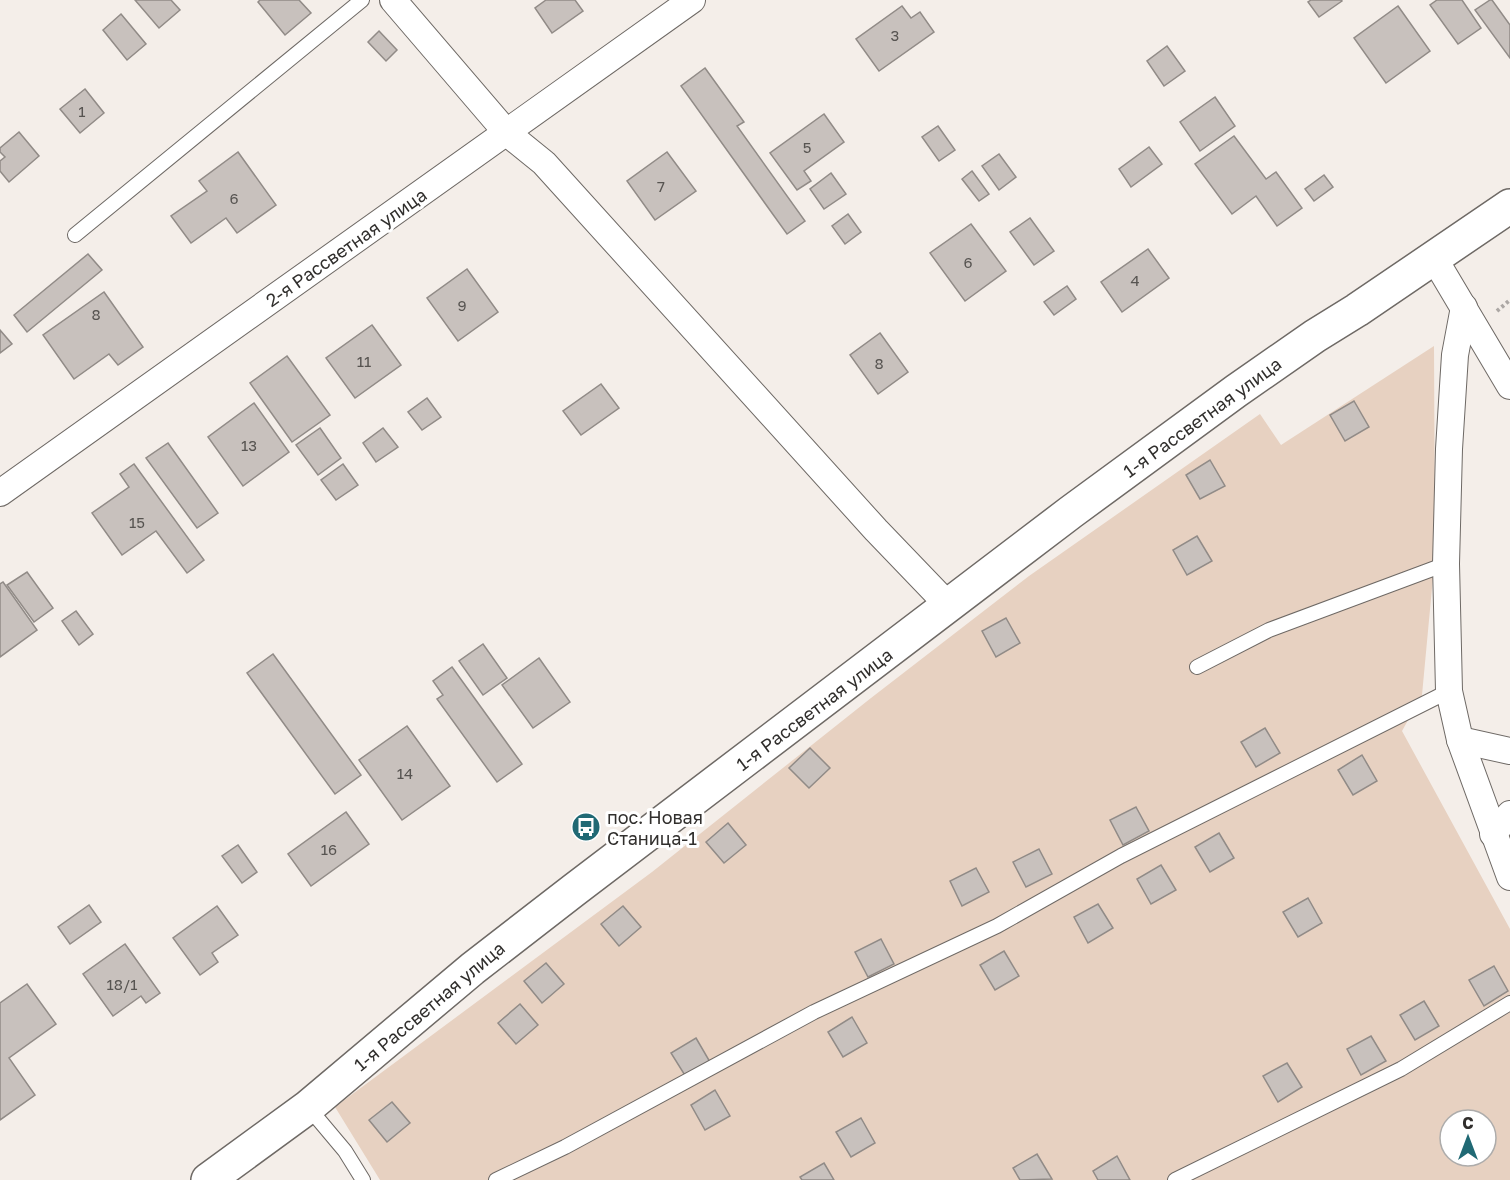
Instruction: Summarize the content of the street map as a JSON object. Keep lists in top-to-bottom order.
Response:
{
  "streets": {
    "street": ["2-я Рассветная улица", "1-я Рассветная улица"]
  },
  "places": {
    "bus stop": ["пос. Новая Станица-1"]
  },
  "house_numbers": [
    "3",
    "1",
    "5",
    "7",
    "6",
    "6",
    "4",
    "9",
    "8",
    "11",
    "8",
    "13",
    "15",
    "14",
    "16",
    "18/1"
  ],
  "north": "top"
}
